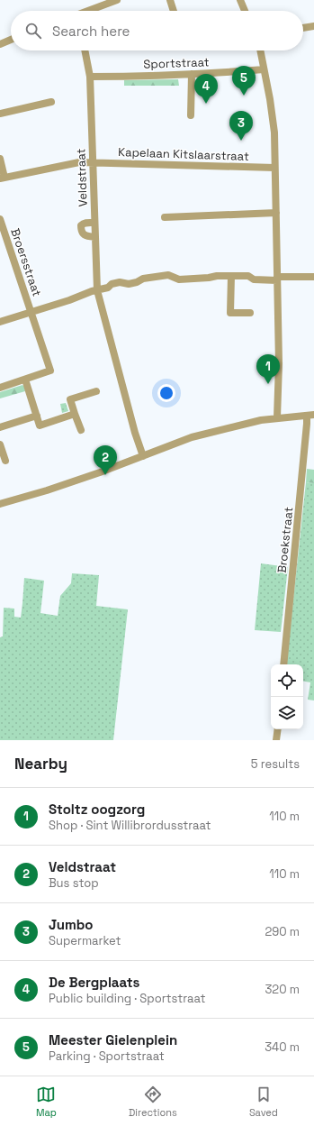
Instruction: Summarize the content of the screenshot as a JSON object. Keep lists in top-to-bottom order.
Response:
{
  "streets": {
    "street": [
      "Sportstraat",
      "Kapelaan Kitslaarstraat",
      "Veldstraat",
      "Broersstraat",
      "Broekstraat"
    ]
  },
  "crossings": [
    ["Sportstraat", "Veldstraat"],
    ["Kapelaan Kitslaarstraat", "Veldstraat"]
  ],
  "page": {
    "search": "Search here",
    "pins": [
      "5",
      "4",
      "3",
      "1",
      "2"
    ],
    "heading": ["Nearby", "5 results"],
    "list": [
      {
        "mark": "1",
        "name": "Stoltz oogzorg",
        "note": "Shop · Sint Willibrordusstraat",
        "value": "110 m"
      },
      {
        "mark": "2",
        "name": "Veldstraat",
        "note": "Bus stop",
        "value": "110 m"
      },
      {
        "mark": "3",
        "name": "Jumbo",
        "note": "Supermarket",
        "value": "290 m"
      },
      {
        "mark": "4",
        "name": "De Bergplaats",
        "note": "Public building · Sportstraat",
        "value": "320 m"
      },
      {
        "mark": "5",
        "name": "Meester Gielenplein",
        "note": "Parking · Sportstraat",
        "value": "340 m"
      }
    ],
    "nav": ["Map", "Directions", "Saved"]
  }
}
